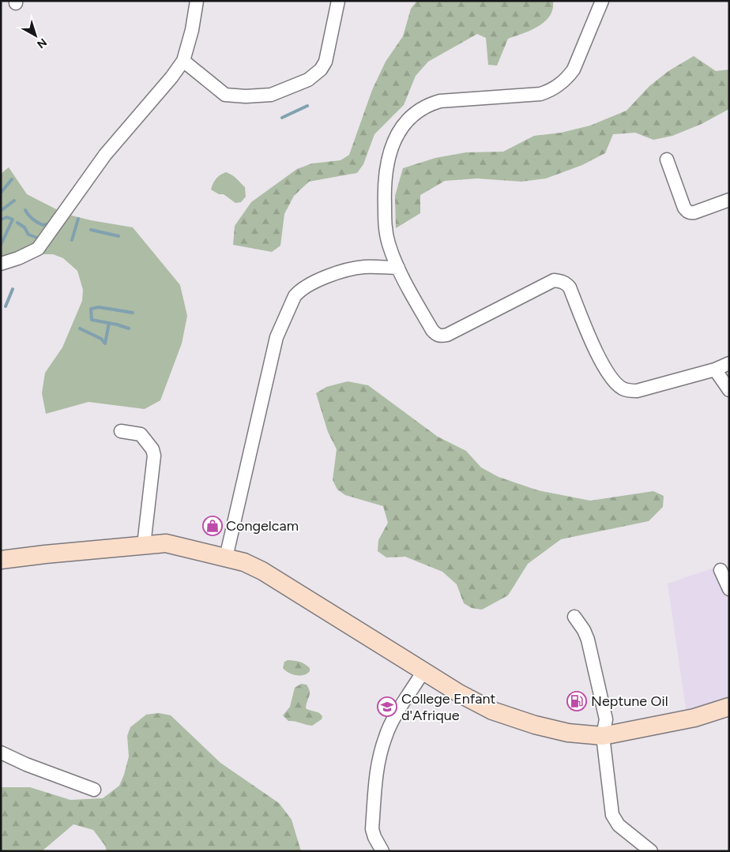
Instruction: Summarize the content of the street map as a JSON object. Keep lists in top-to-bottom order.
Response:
{
  "places": {
    "shop": ["Congelcam"],
    "fuel station": ["Neptune Oil"],
    "school or university": ["College Enfant d'Afrique"]
  },
  "north": "bottom right"
}
